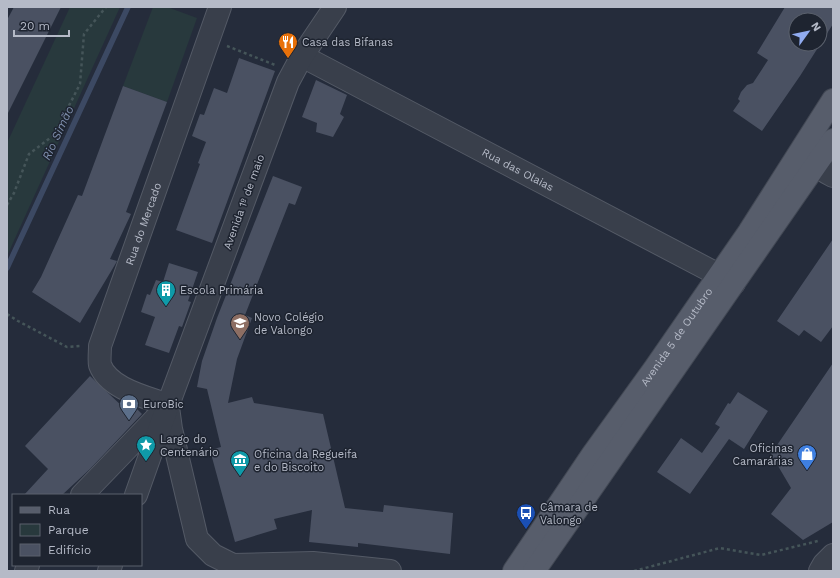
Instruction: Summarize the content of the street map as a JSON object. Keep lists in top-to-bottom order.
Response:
{
  "streets": {
    "main road": ["Avenida 5 de Outubro"],
    "street": ["Rua das Olaias", "Avenida 1º de maio", "Rua do Mercado"]
  },
  "crossings": [
    ["Rua das Olaias", "Avenida 1º de maio"],
    ["Rua das Olaias", "Avenida 5 de Outubro"],
    ["Avenida 1º de maio", "Rua do Mercado"]
  ],
  "water": ["Rio Simão"],
  "places": {
    "restaurant": ["Casa das Bifanas"],
    "building": ["Escola Primária"],
    "school or university": ["Novo Colégio de Valongo"],
    "bank": ["EuroBic"],
    "place": ["Largo do Centenário"],
    "shop": ["Oficinas Camarárias"],
    "museum": ["Oficina da Regueifa e do Biscoito"],
    "bus stop": ["Câmara de Valongo"]
  },
  "legend": ["Rua", "Parque", "Edifício"],
  "scale_bar": "20 m",
  "north": "top right"
}
